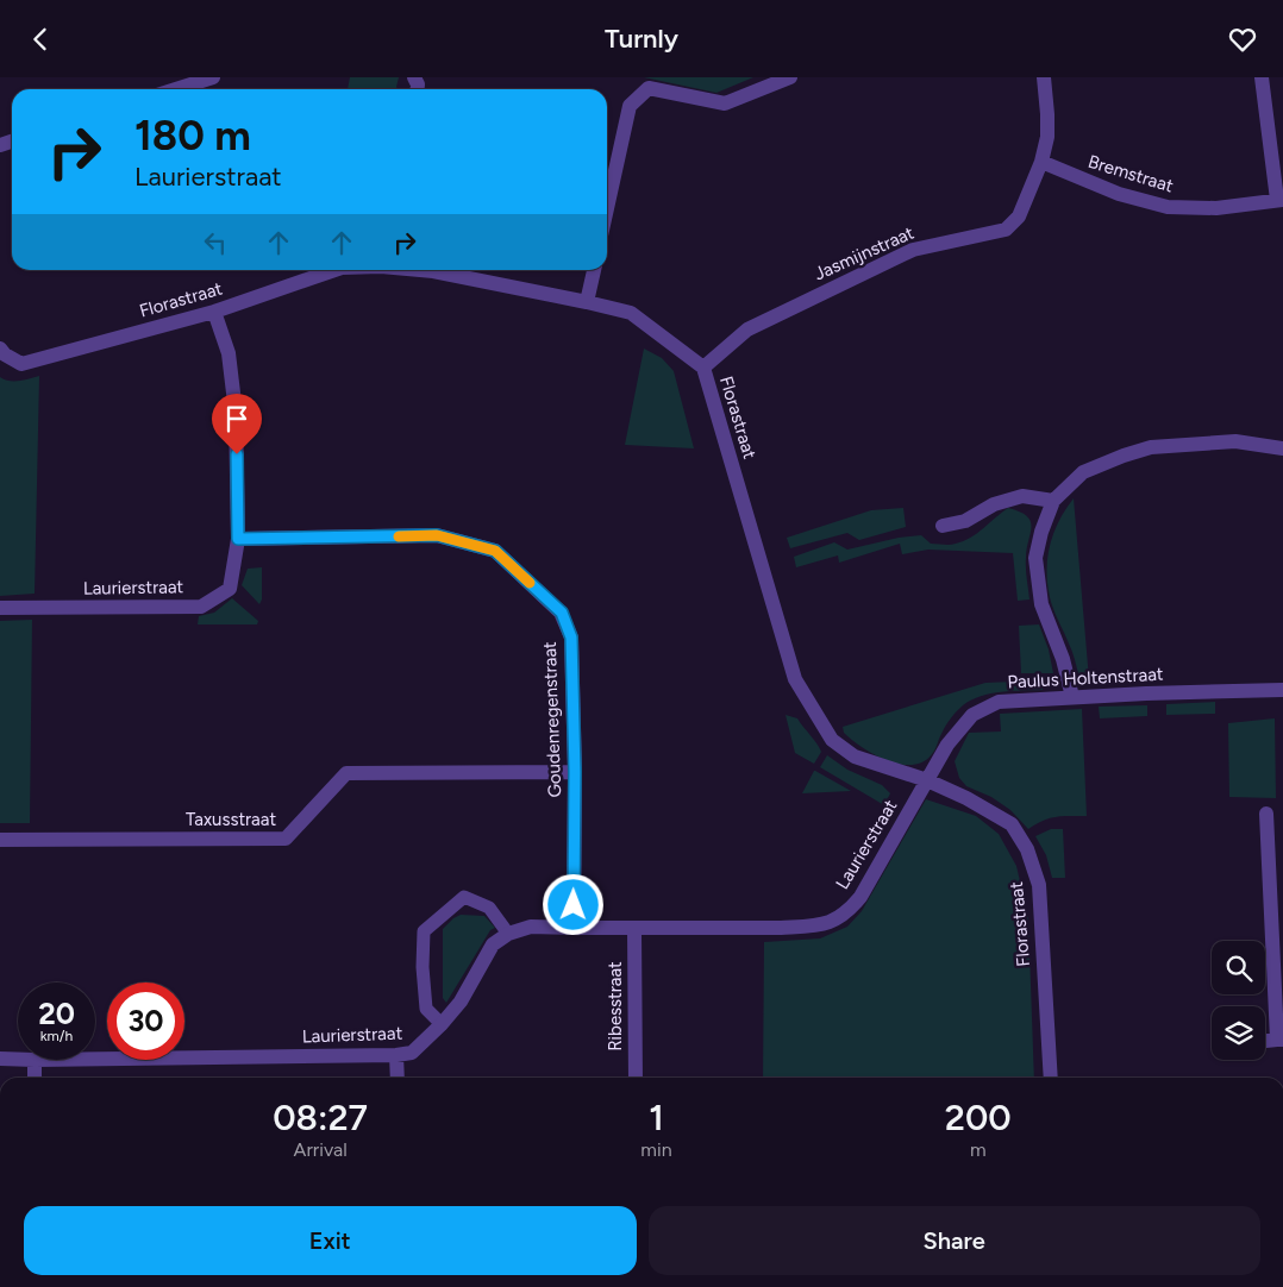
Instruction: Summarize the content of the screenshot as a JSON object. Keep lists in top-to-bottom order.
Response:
{
  "streets": {
    "street": [
      "Bremstraat",
      "Jasmijnstraat",
      "Florastraat",
      "Laurierstraat",
      "Paulus Holtenstraat",
      "Goudenregenstraat",
      "Taxusstraat",
      "Ribesstraat"
    ]
  },
  "crossings": [
    ["Bremstraat", "Jasmijnstraat"],
    ["Jasmijnstraat", "Florastraat"],
    ["Florastraat", "Laurierstraat"],
    ["Florastraat", "Paulus Holtenstraat"],
    ["Laurierstraat", "Paulus Holtenstraat"],
    ["Laurierstraat", "Goudenregenstraat"],
    ["Laurierstraat", "Ribesstraat"],
    ["Goudenregenstraat", "Taxusstraat"]
  ],
  "page": {
    "header": "Turnly",
    "turn": ["180 m", "Laurierstraat"],
    "speed": "20 km/h",
    "limit": "30",
    "eta": [
      "08:27",
      "Arrival",
      "1",
      "min",
      "200",
      "m"
    ],
    "buttons": ["Exit", "Share"]
  }
}
